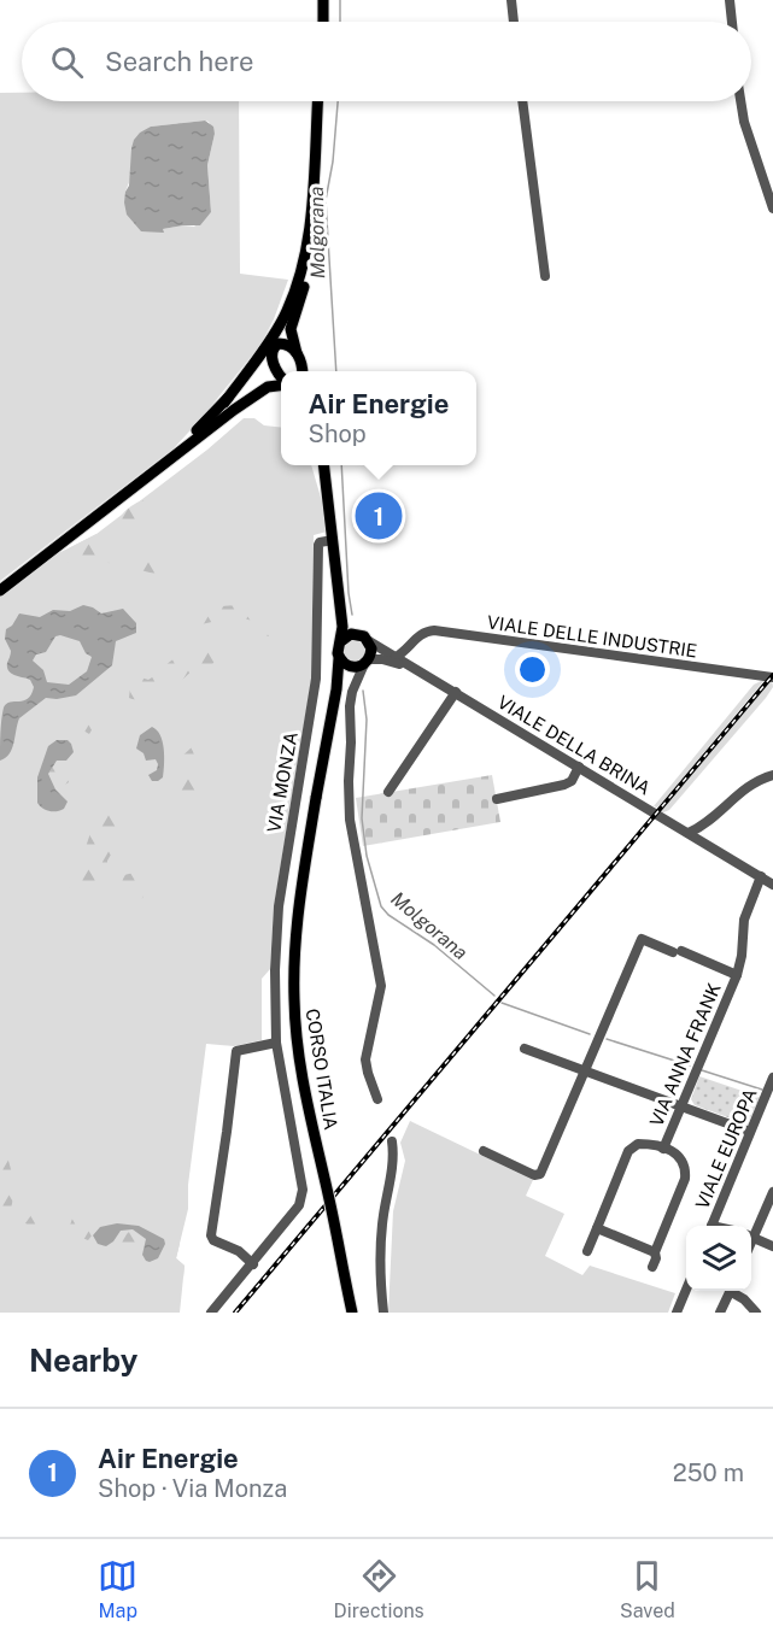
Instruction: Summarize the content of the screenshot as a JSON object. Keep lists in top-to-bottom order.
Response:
{
  "streets": {
    "main road": ["CORSO ITALIA"],
    "street": [
      "VIALE DELLE INDUSTRIE",
      "VIALE DELLA BRINA",
      "VIA MONZA",
      "VIA ANNA FRANK",
      "VIALE EUROPA"
    ]
  },
  "crossings": [
    ["VIALE DELLE INDUSTRIE", "VIALE DELLA BRINA"],
    ["VIALE DELLA BRINA", "VIA ANNA FRANK"],
    ["VIALE DELLA BRINA", "CORSO ITALIA"]
  ],
  "water": ["Molgorana"],
  "page": {
    "search": "Search here",
    "popup": ["Air Energie", "Shop"],
    "pins": "1",
    "heading": "Nearby",
    "list": [
      {
        "mark": "1",
        "name": "Air Energie",
        "note": "Shop · Via Monza",
        "value": "250 m"
      }
    ],
    "nav": ["Map", "Directions", "Saved"]
  }
}
